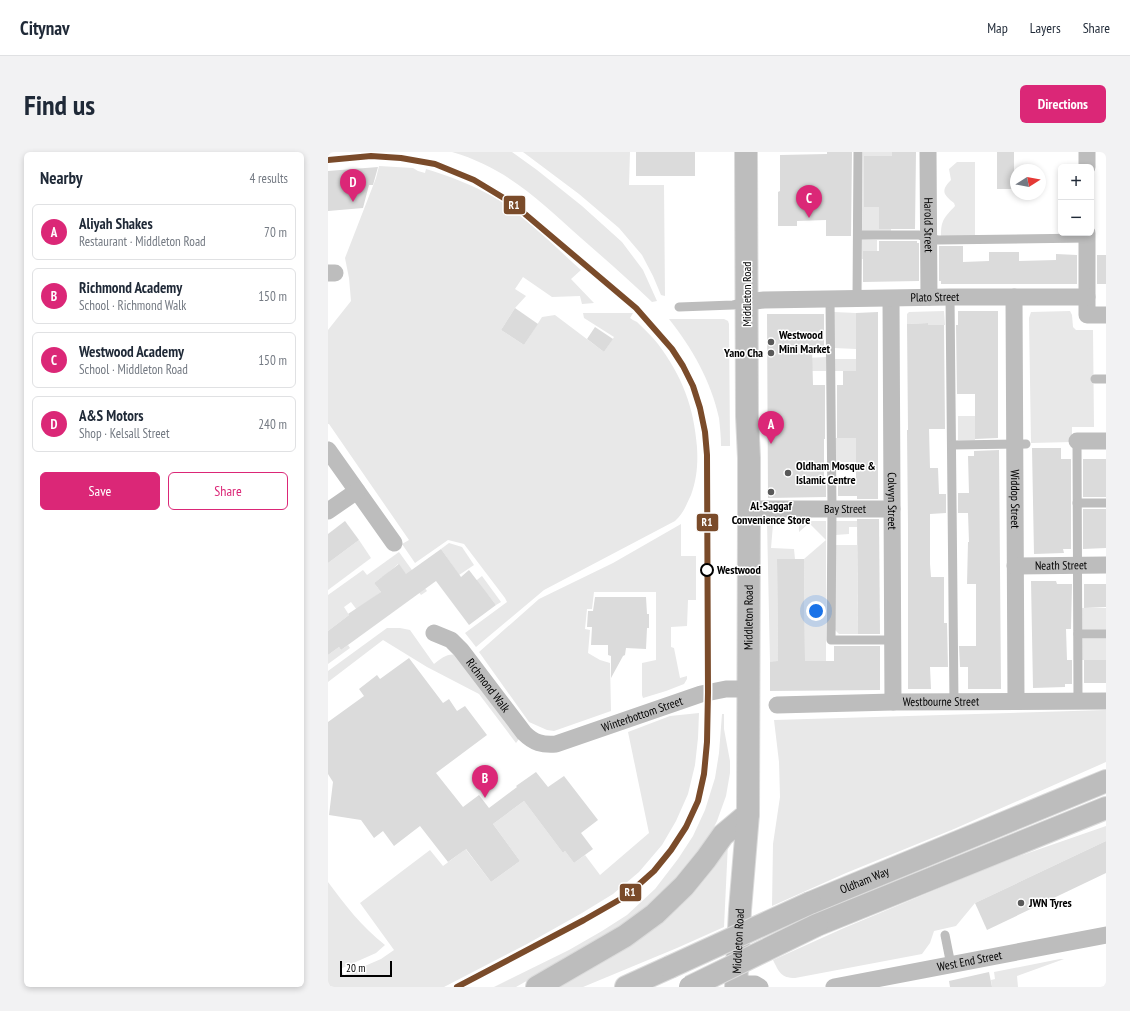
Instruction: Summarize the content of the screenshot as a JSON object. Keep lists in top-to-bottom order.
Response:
{
  "streets": {
    "main road": ["Middleton Road", "Oldham Way"],
    "street": [
      "Harold Street",
      "Plato Street",
      "Widdop Street",
      "Colwyn Street",
      "Bay Street",
      "Neath Street",
      "Richmond Walk",
      "Westbourne Street",
      "Winterbottom Street",
      "West End Street"
    ]
  },
  "crossings": [
    ["Harold Street", "Plato Street"],
    ["Middleton Road", "Plato Street"],
    ["Middleton Road", "Bay Street"],
    ["Middleton Road", "Winterbottom Street"],
    ["Plato Street", "Widdop Street"],
    ["Plato Street", "Colwyn Street"],
    ["Widdop Street", "Neath Street"],
    ["Widdop Street", "Westbourne Street"],
    ["Colwyn Street", "Bay Street"],
    ["Colwyn Street", "Westbourne Street"],
    ["Richmond Walk", "Winterbottom Street"]
  ],
  "places": [
    "Westwood Mini Market",
    "Yano Cha",
    "Oldham Mosque & Islamic Centre",
    "Al-Saggaf Convenience Store",
    "Westwood",
    "JWN Tyres"
  ],
  "lines": ["transit line R1"],
  "scale_bar": "20 m",
  "north": "right",
  "page": {
    "header": "Citynav",
    "nav": ["Map", "Layers", "Share"],
    "buttons": [
      "Directions",
      ["Save", "Share"]
    ],
    "title": "Find us",
    "heading": ["Nearby", "4 results"],
    "map_buttons": ["+", "−"],
    "pins": [
      "D",
      "C",
      "A",
      "B"
    ],
    "list": [
      {
        "mark": "A",
        "name": "Aliyah Shakes",
        "note": "Restaurant · Middleton Road",
        "value": "70 m"
      },
      {
        "mark": "B",
        "name": "Richmond Academy",
        "note": "School · Richmond Walk",
        "value": "150 m"
      },
      {
        "mark": "C",
        "name": "Westwood Academy",
        "note": "School · Middleton Road",
        "value": "150 m"
      },
      {
        "mark": "D",
        "name": "A&S Motors",
        "note": "Shop · Kelsall Street",
        "value": "240 m"
      }
    ],
    "scale": "20 m"
  }
}
